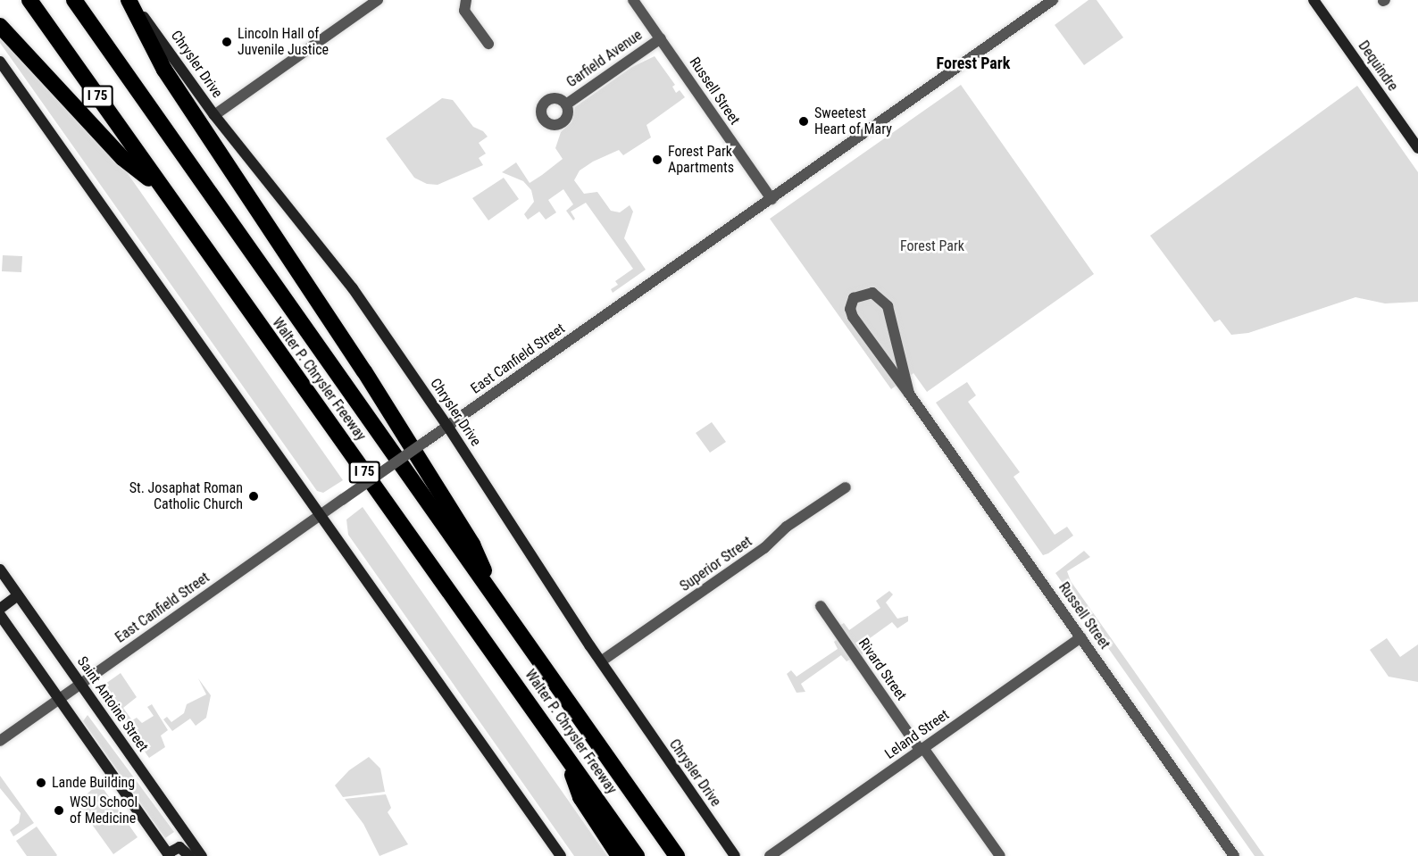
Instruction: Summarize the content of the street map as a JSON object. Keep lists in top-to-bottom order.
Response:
{
  "streets": {
    "highway": ["I 75", "Walter P. Chrysler Freeway"],
    "street": [
      "Garfield Avenue",
      "Chrysler Drive",
      "Dequindre",
      "Russell Street",
      "East Canfield Street",
      "Superior Street",
      "Rivard Street",
      "Saint Antoine Street",
      "Leland Street"
    ]
  },
  "crossings": [
    ["Garfield Avenue", "Russell Street"],
    ["Chrysler Drive", "East Canfield Street"],
    ["Chrysler Drive", "Superior Street"],
    ["Russell Street", "East Canfield Street"],
    ["Russell Street", "Leland Street"],
    ["East Canfield Street", "Saint Antoine Street"],
    ["Rivard Street", "Leland Street"]
  ],
  "districts": ["Forest Park"],
  "parks": ["Forest Park"],
  "places": [
    "Lincoln Hall of Juvenile Justice",
    "Sweetest Heart of Mary",
    "Forest Park Apartments",
    "St. Josaphat Roman Catholic Church",
    "Lande Building",
    "WSU School of Medicine"
  ]
}
